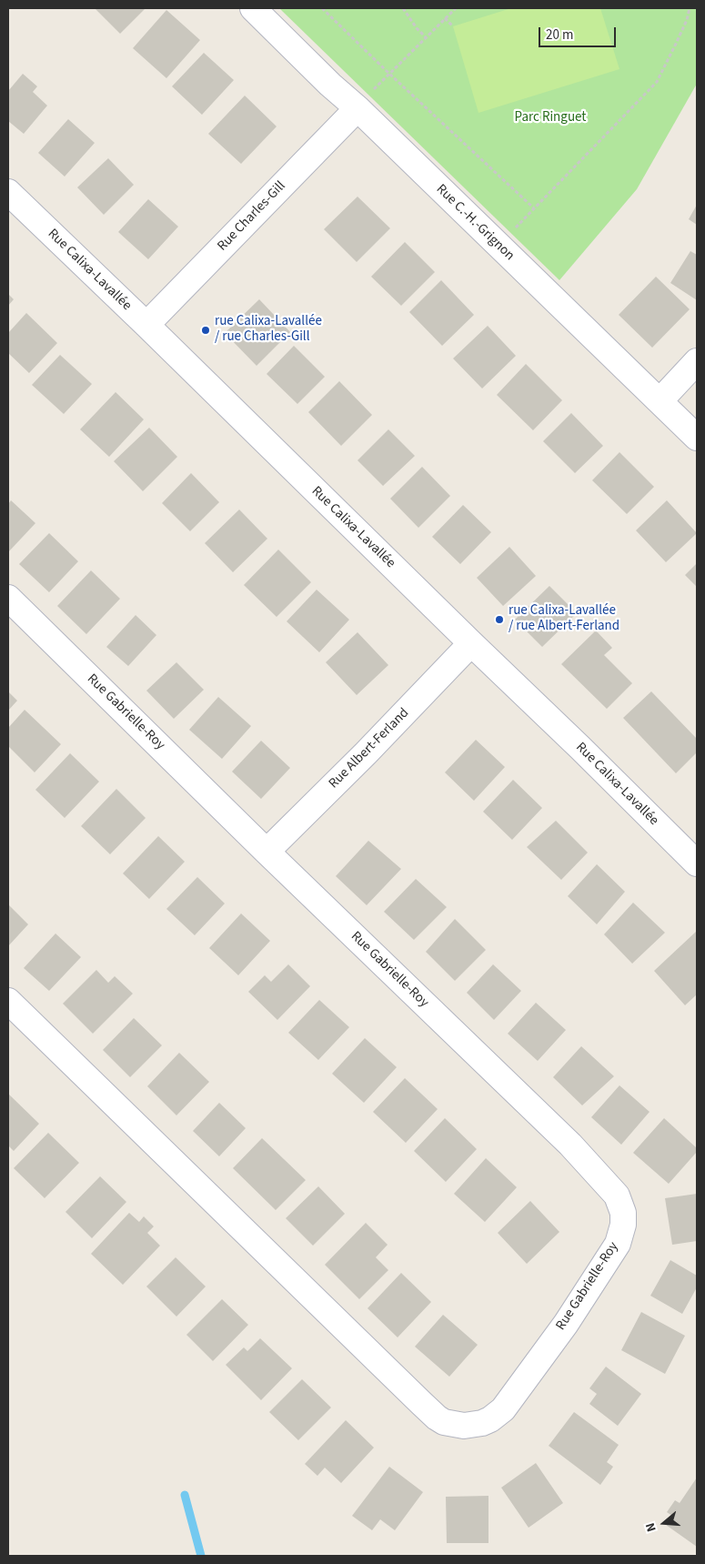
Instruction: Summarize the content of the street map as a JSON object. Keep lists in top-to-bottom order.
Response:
{
  "streets": {
    "street": [
      "Rue Charles-Gill",
      "Rue C.-H.-Grignon",
      "Rue Calixa-Lavallée",
      "Rue Gabrielle-Roy",
      "Rue Albert-Ferland"
    ]
  },
  "crossings": [
    ["Rue Charles-Gill", "Rue C.-H.-Grignon"],
    ["Rue Charles-Gill", "Rue Calixa-Lavallée"],
    ["Rue Calixa-Lavallée", "Rue Albert-Ferland"],
    ["Rue Gabrielle-Roy", "Rue Albert-Ferland"]
  ],
  "parks": ["Parc Ringuet"],
  "places": ["rue Calixa-Lavallée / rue Charles-Gill", "rue Calixa-Lavallée / rue Albert-Ferland"],
  "scale_bar": "20 m",
  "north": "left"
}
